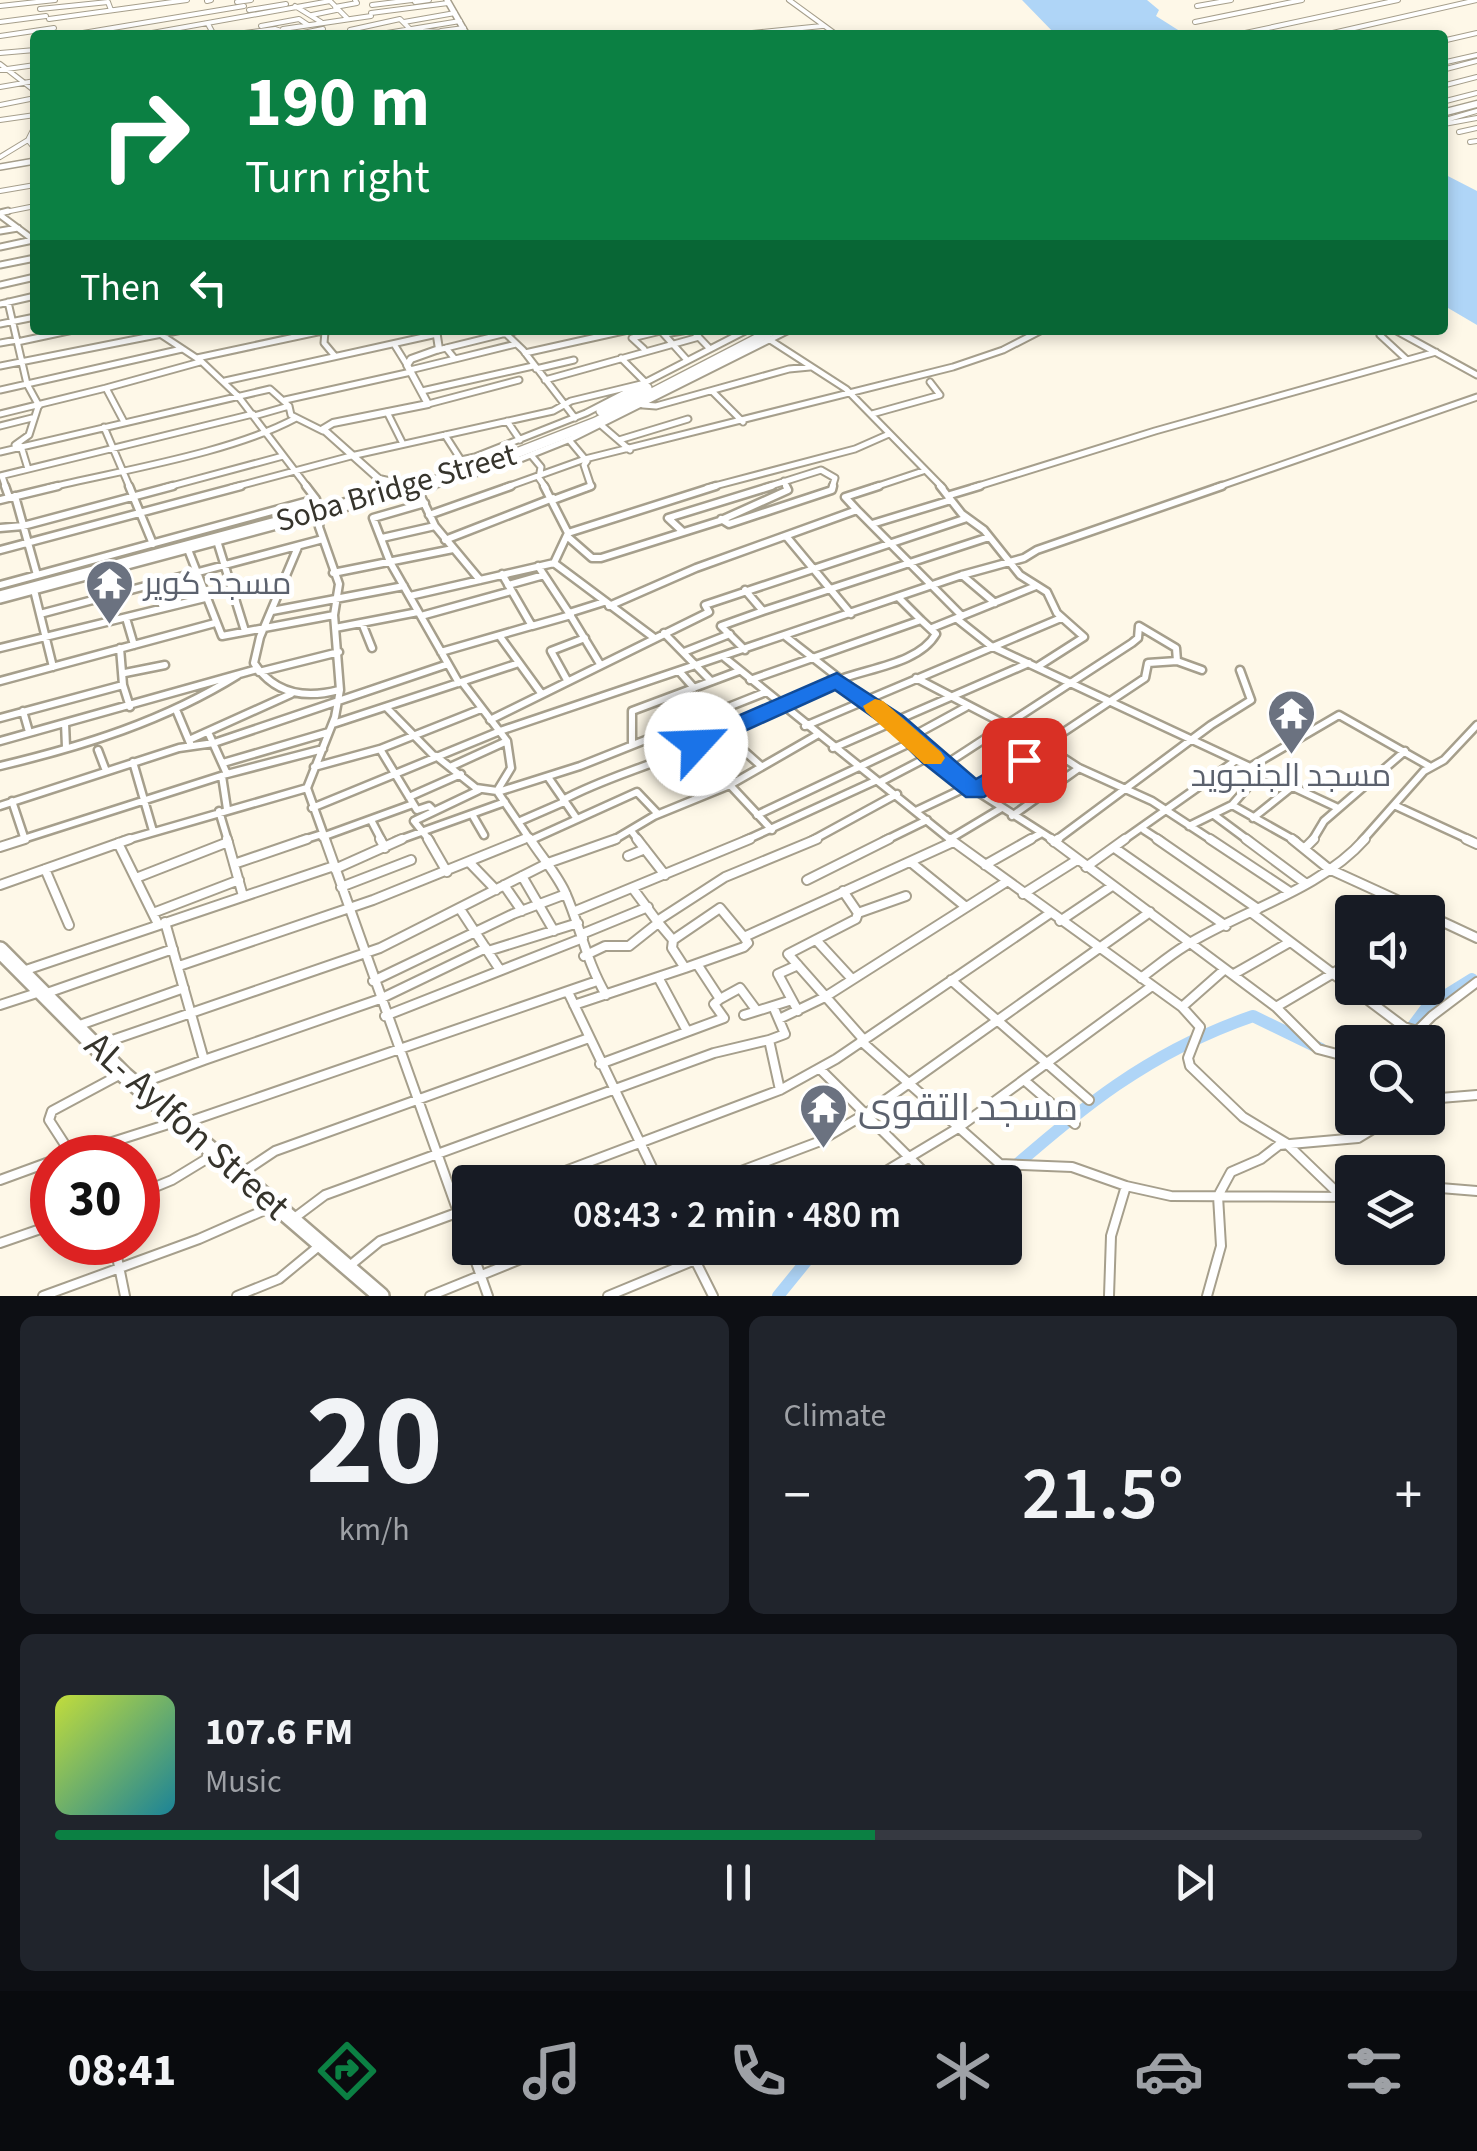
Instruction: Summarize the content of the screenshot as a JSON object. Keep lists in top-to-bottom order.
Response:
{
  "streets": {
    "highway": ["Soba Bridge Street", "AL- Aylfon Street"]
  },
  "places": {
    "temple": ["مسجد كوير", "مسجد الجنجويد", "مسجد التقوى"]
  },
  "page": {
    "turn": ["190 m", "Turn right"],
    "then": "Then",
    "limit": "30",
    "trip": "08:43 · 2 min · 480 m",
    "tile": [
      ["20", "km/h"],
      "Climate"
    ],
    "heat": ["−", "21.5°", "+"],
    "song": ["107.6 FM", "Music"],
    "tabs": "08:41"
  }
}
